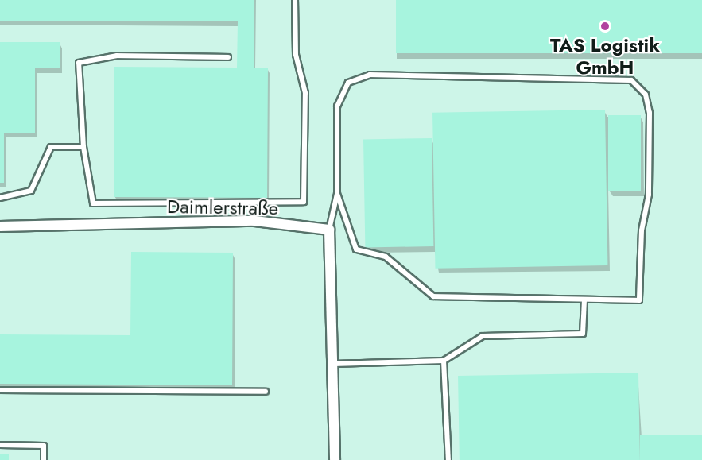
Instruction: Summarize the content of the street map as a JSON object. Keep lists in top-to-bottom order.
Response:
{
  "streets": {
    "street": ["Daimlerstraße"]
  },
  "places": ["TAS Logistik GmbH"]
}
